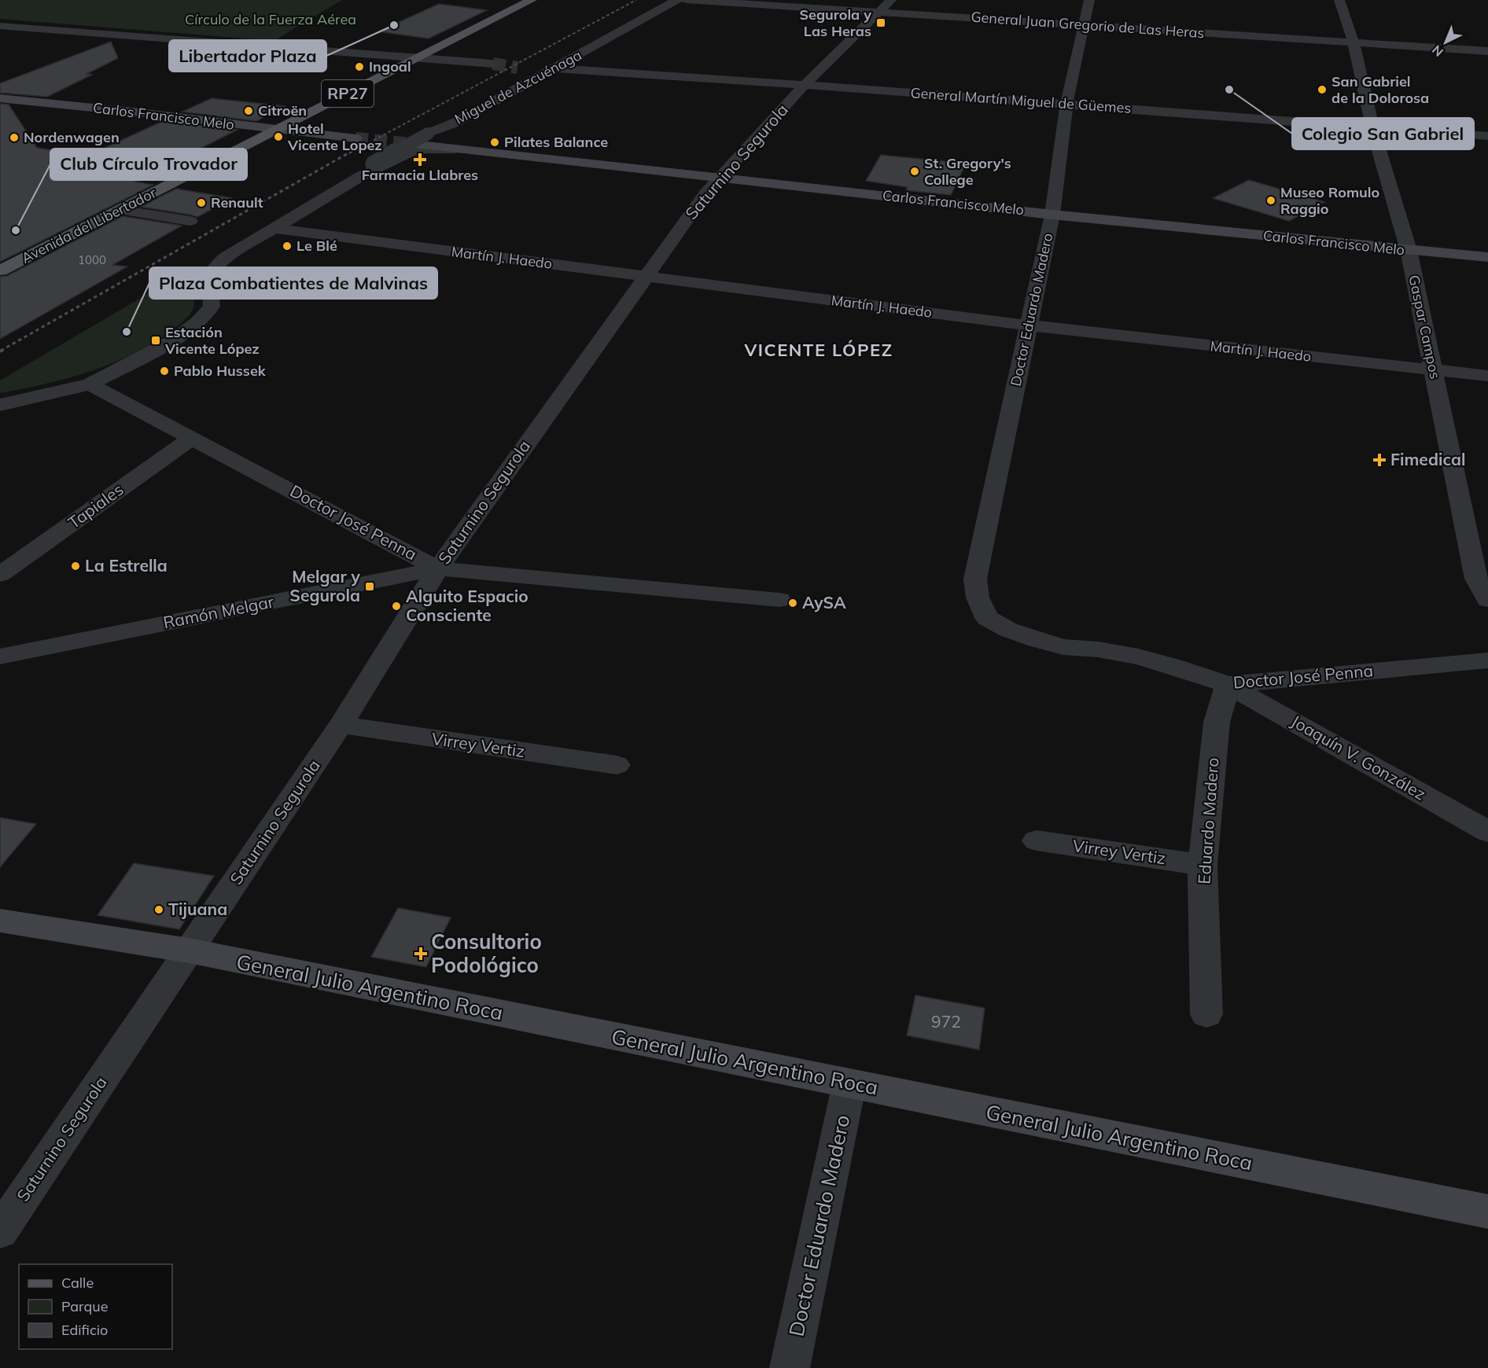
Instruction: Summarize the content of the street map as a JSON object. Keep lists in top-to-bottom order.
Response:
{
  "streets": {
    "main road": ["RP27", "Avenida del Libertador"],
    "street": [
      "General Juan Gregorio de Las Heras",
      "Miguel de Azcuénaga",
      "General Martín Miguel de Güemes",
      "Carlos Francisco Melo",
      "Saturnino Segurola",
      "Martín J. Haedo",
      "Doctor Eduardo Madero",
      "Gaspar Campos",
      "Tapiales",
      "Doctor José Penna",
      "Ramón Melgar",
      "Virrey Vertiz",
      "Joaquín V. González",
      "Eduardo Madero",
      "General Julio Argentino Roca"
    ]
  },
  "crossings": [
    ["General Juan Gregorio de Las Heras", "Saturnino Segurola"],
    ["General Juan Gregorio de Las Heras", "Doctor Eduardo Madero"],
    ["General Juan Gregorio de Las Heras", "Gaspar Campos"],
    ["Miguel de Azcuénaga", "General Martín Miguel de Güemes"],
    ["Miguel de Azcuénaga", "Carlos Francisco Melo"],
    ["Miguel de Azcuénaga", "Martín J. Haedo"],
    ["Miguel de Azcuénaga", "Doctor José Penna"],
    ["General Martín Miguel de Güemes", "Saturnino Segurola"],
    ["General Martín Miguel de Güemes", "Doctor Eduardo Madero"],
    ["General Martín Miguel de Güemes", "Gaspar Campos"],
    ["Carlos Francisco Melo", "Saturnino Segurola"],
    ["Carlos Francisco Melo", "Avenida del Libertador"],
    ["Carlos Francisco Melo", "Doctor Eduardo Madero"],
    ["Carlos Francisco Melo", "Gaspar Campos"],
    ["Saturnino Segurola", "Martín J. Haedo"],
    ["Saturnino Segurola", "Doctor José Penna"],
    ["Saturnino Segurola", "Ramón Melgar"],
    ["Saturnino Segurola", "Virrey Vertiz"],
    ["Saturnino Segurola", "General Julio Argentino Roca"],
    ["Martín J. Haedo", "Doctor Eduardo Madero"],
    ["Martín J. Haedo", "Gaspar Campos"],
    ["Doctor Eduardo Madero", "Doctor José Penna"],
    ["Doctor Eduardo Madero", "General Julio Argentino Roca"],
    ["Tapiales", "Doctor José Penna"],
    ["Doctor José Penna", "Ramón Melgar"],
    ["Doctor José Penna", "Joaquín V. González"],
    ["Doctor José Penna", "Eduardo Madero"],
    ["Virrey Vertiz", "Eduardo Madero"],
    ["Joaquín V. González", "Eduardo Madero"]
  ],
  "districts": ["VICENTE LÓPEZ"],
  "parks": ["Círculo de la Fuerza Aérea"],
  "places": {
    "transit": ["Segurola y Las Heras", "Estación Vicente López", "Melgar y Segurola"],
    "other": [
      "Libertador Plaza",
      "Ingoal",
      "Colegio San Gabriel",
      "San Gabriel de la Dolorosa",
      "Citroën",
      "Hotel Vicente Lopez",
      "Nordenwagen",
      "Pilates Balance",
      "St. Gregory's College",
      "Museo Romulo Raggio",
      "Renault",
      "Club Círculo Trovador",
      "Le Blé",
      "Plaza Combatientes de Malvinas",
      "Pablo Hussek",
      "La Estrella",
      "AySA",
      "Alguito Espacio Consciente",
      "Tijuana"
    ],
    "health": ["Farmacia Llabres", "Fimedical", "Consultorio Podológico"]
  },
  "house_numbers": ["1000", "972"],
  "legend": ["Calle", "Parque", "Edificio"],
  "north": "bottom left"
}
